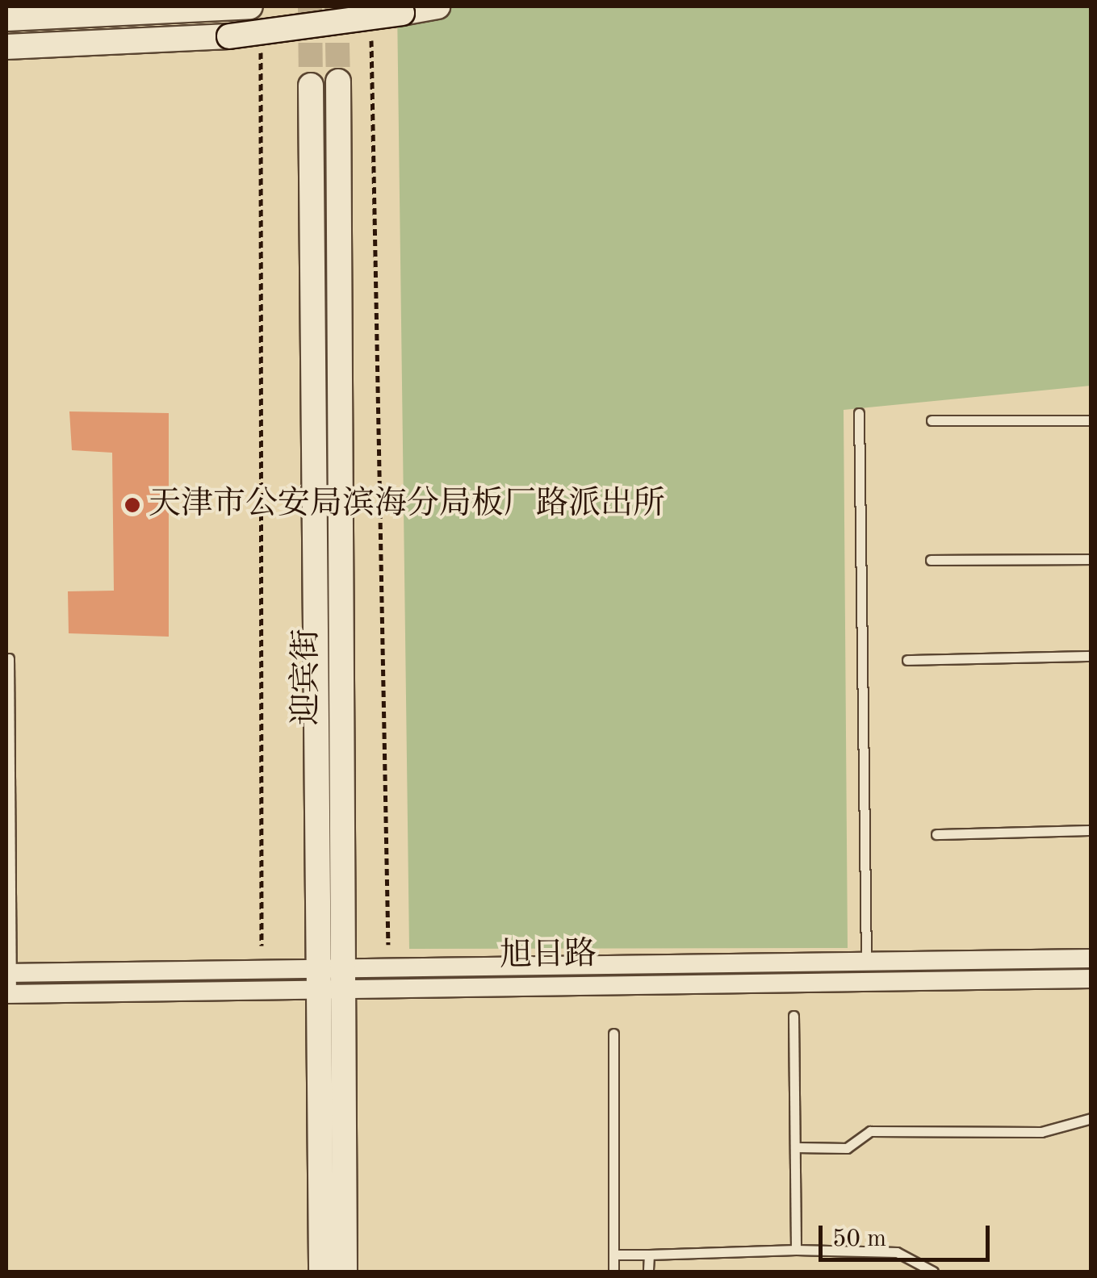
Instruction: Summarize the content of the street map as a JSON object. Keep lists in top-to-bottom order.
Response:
{
  "streets": {
    "main road": ["迎宾街"],
    "street": ["旭日路"]
  },
  "crossings": [
    ["迎宾街", "旭日路"]
  ],
  "places": ["天津市公安局滨海分局板厂路派出所"],
  "scale_bar": "50 m"
}
